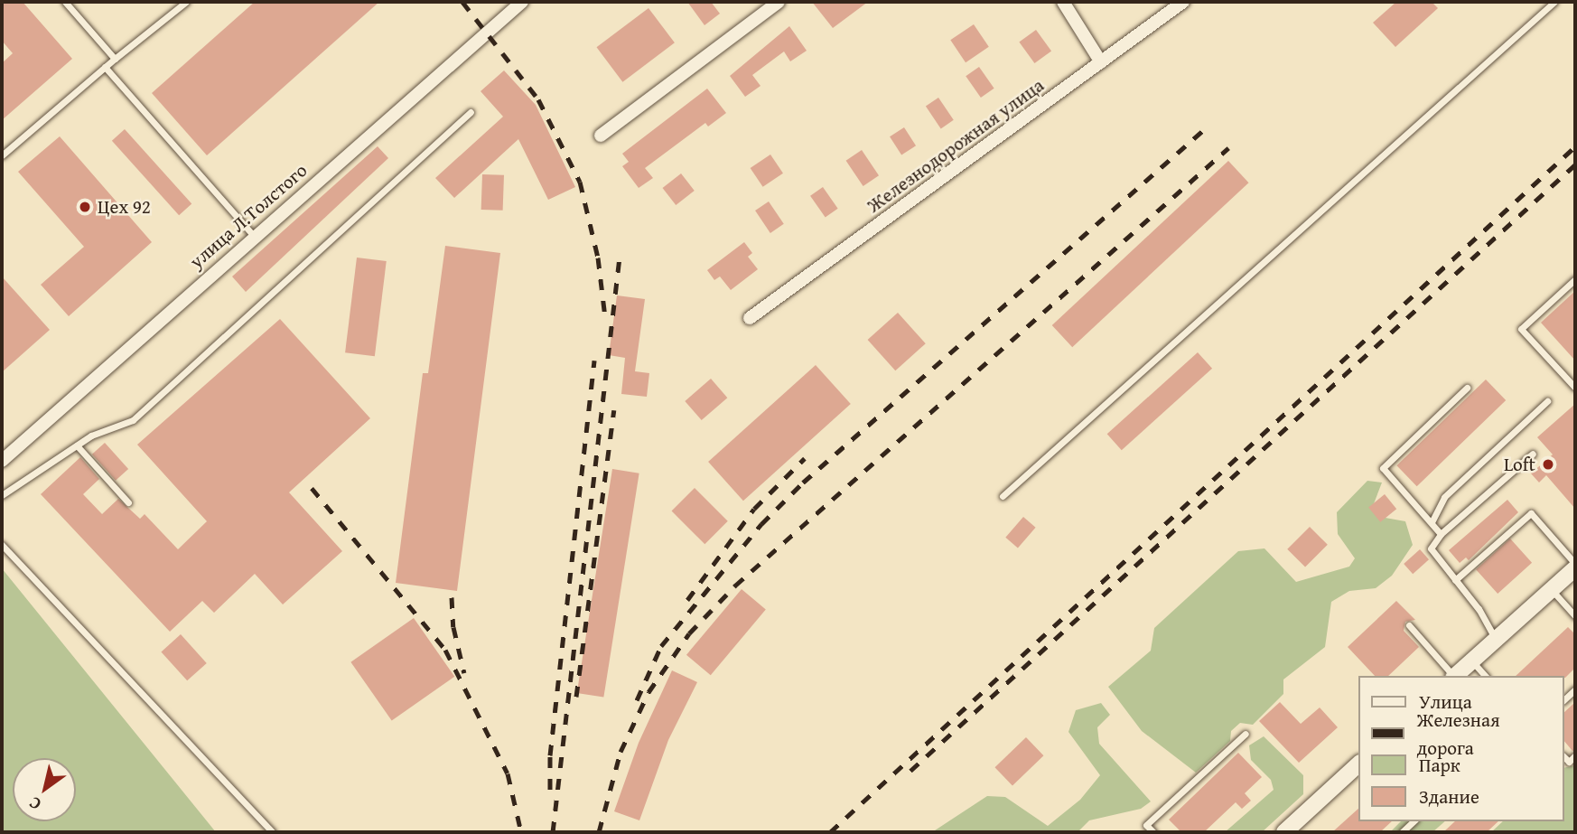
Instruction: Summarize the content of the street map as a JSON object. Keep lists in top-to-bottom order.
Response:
{
  "streets": {
    "street": ["Железнодорожная улица", "улица Л.Толстого"]
  },
  "places": ["Цех 92", "Loft"],
  "legend": [
    "Улица",
    "Железная дорога",
    "Парк",
    "Здание"
  ],
  "north": "bottom left"
}
